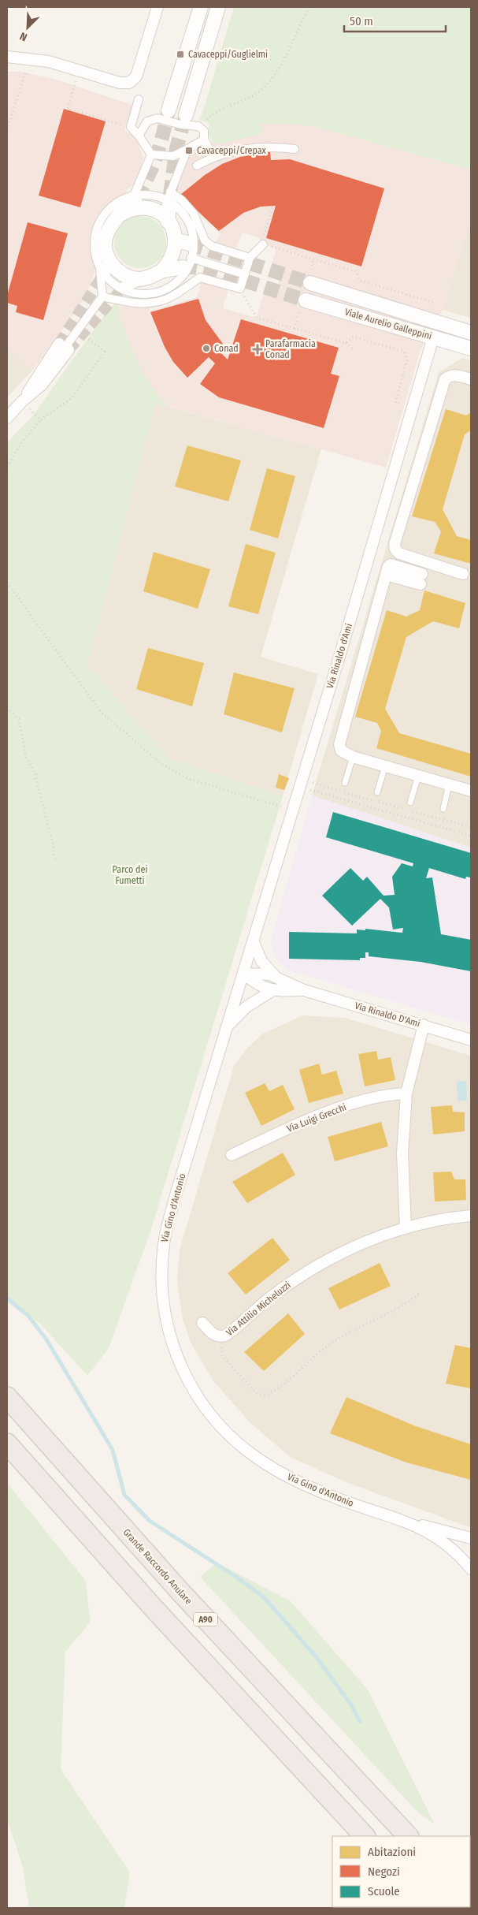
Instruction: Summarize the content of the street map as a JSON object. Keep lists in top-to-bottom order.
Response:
{
  "streets": {
    "highway": ["Grande Raccordo Anulare", "A90"],
    "street": [
      "Viale Aurelio Galleppini",
      "Via Rinaldo d'Ami",
      "Via Rinaldo D'Ami",
      "Via Luigi Grecchi",
      "Via Gino d'Antonio",
      "Via Attilio Micheluzzi"
    ]
  },
  "crossings": [
    ["Viale Aurelio Galleppini", "Via Rinaldo d'Ami"],
    ["Via Rinaldo d'Ami", "Via Rinaldo D'Ami"],
    ["Via Rinaldo d'Ami", "Via Gino d'Antonio"],
    ["Via Rinaldo D'Ami", "Via Gino d'Antonio"]
  ],
  "parks": ["Parco dei Fumetti"],
  "places": {
    "transit": ["Cavaceppi/Guglielmi", "Cavaceppi/Crepax"],
    "other": ["Conad"],
    "health": ["Parafarmacia Conad"]
  },
  "legend": ["Abitazioni", "Negozi", "Scuole"],
  "scale_bar": "50 m",
  "north": "bottom left"
}
